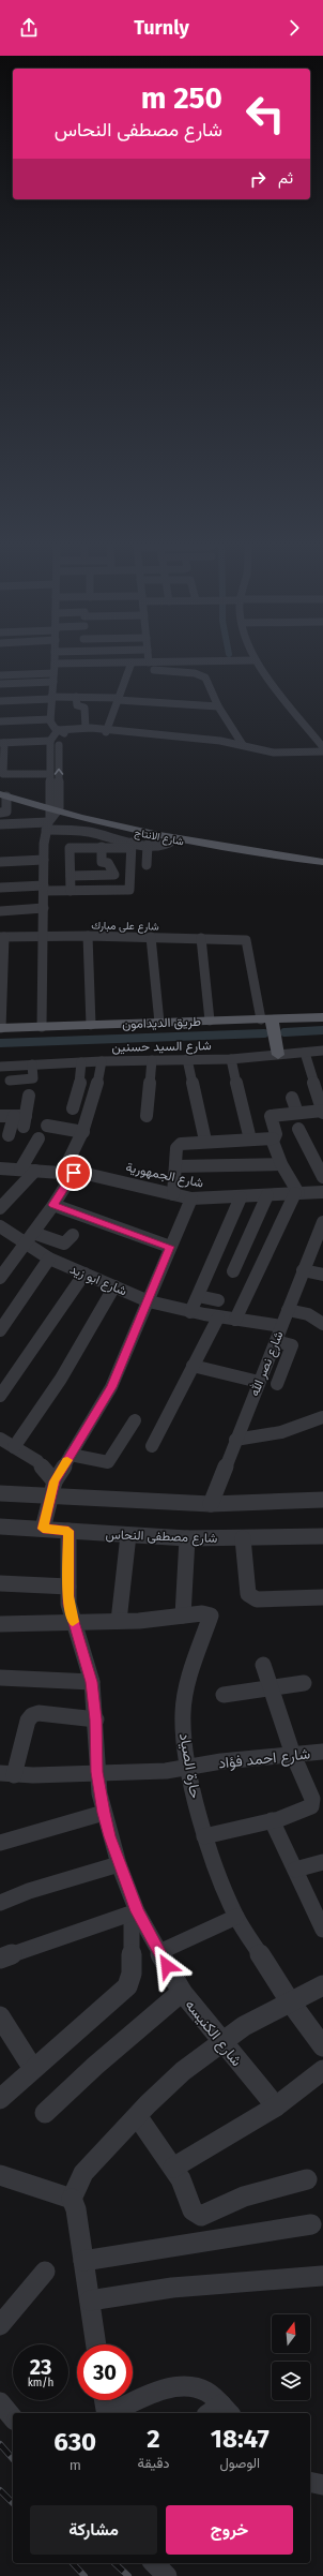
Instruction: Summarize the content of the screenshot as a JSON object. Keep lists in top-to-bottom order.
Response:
{
  "streets": {
    "main road": ["شارع الانتاج", "طريق الديدامون"],
    "street": [
      "شارع على مبارك",
      "شارع السيد حسنين",
      "شارع الجمهورية",
      "شارع ابو زيد",
      "شارع نصر الله",
      "شارع مصطفى النحاس",
      "شارع احمد فؤاد",
      "حارة الصياد",
      "شارع الكنيسه"
    ]
  },
  "crossings": [
    ["شارع على مبارك", "طريق الديدامون"],
    ["شارع ابو زيد", "شارع نصر الله"],
    ["شارع مصطفى النحاس", "شارع الكنيسه"],
    ["شارع احمد فؤاد", "حارة الصياد"],
    ["شارع احمد فؤاد", "شارع الكنيسه"],
    ["حارة الصياد", "شارع الكنيسه"]
  ],
  "north": "top",
  "page": {
    "header": "Turnly",
    "turn": ["250 m", "شارع مصطفى النحاس"],
    "then": "ثم",
    "speed": "23 km/h",
    "limit": "30",
    "eta": [
      "18:47",
      "الوصول",
      "2",
      "دقيقة",
      "630",
      "m"
    ],
    "buttons": ["خروج", "مشاركة"]
  }
}
